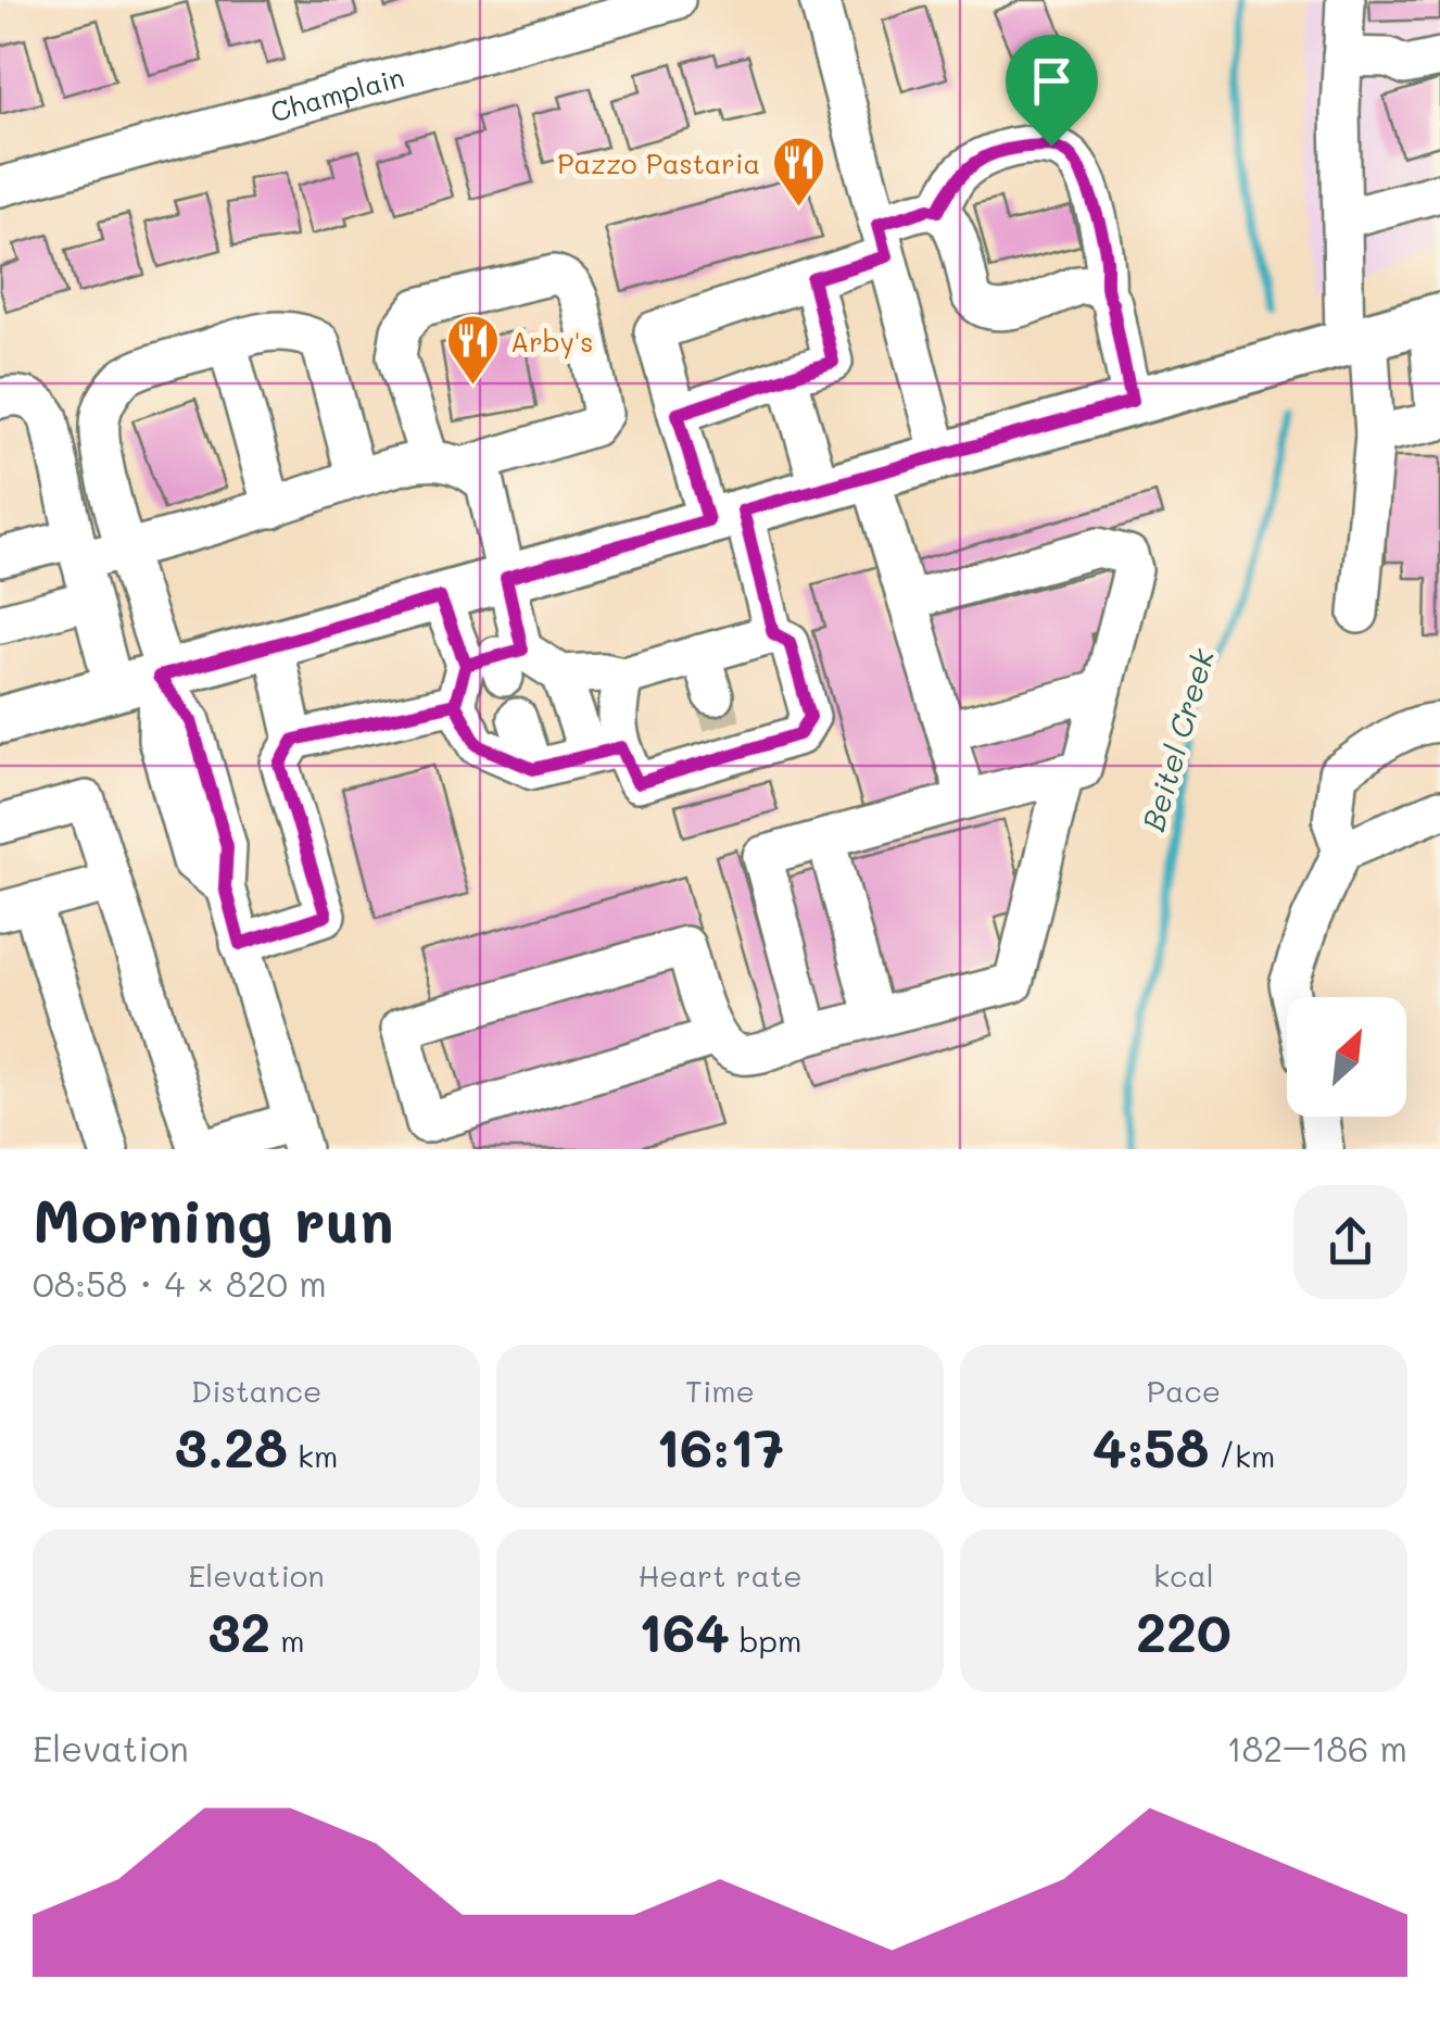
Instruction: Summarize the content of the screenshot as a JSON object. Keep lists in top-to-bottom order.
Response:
{
  "streets": {
    "street": ["Champlain"]
  },
  "water": ["Beitel Creek"],
  "places": {
    "restaurant": ["Pazzo Pastaria", "Arby's"]
  },
  "north": "top right",
  "page": {
    "heading": ["Morning run", "08:58 · 4 × 820 m"],
    "stats": [
      ["Distance", "3.28 km"],
      ["Time", "16:17"],
      ["Pace", "4:58 /km"],
      ["Elevation", "32 m"],
      ["Heart rate", "164 bpm"],
      ["kcal", "220"]
    ],
    "chart": ["Elevation", "182–186 m"]
  }
}
